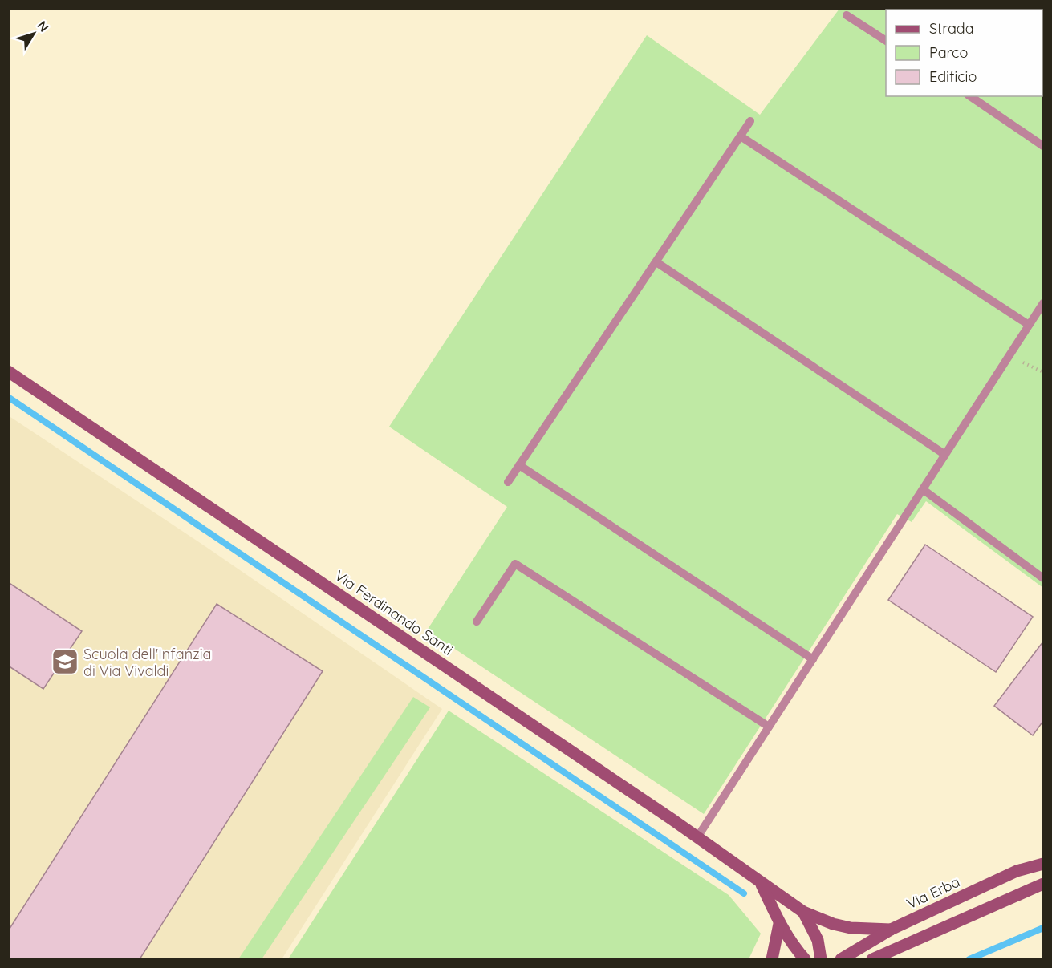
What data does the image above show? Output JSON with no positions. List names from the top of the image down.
{
  "streets": {
    "main road": ["Via Ferdinando Santi", "Via Erba"]
  },
  "crossings": [
    ["Via Ferdinando Santi", "Via Erba"]
  ],
  "places": {
    "school or university": ["Scuola dell'Infanzia di Via Vivaldi"]
  },
  "legend": ["Strada", "Parco", "Edificio"],
  "north": "top right"
}
